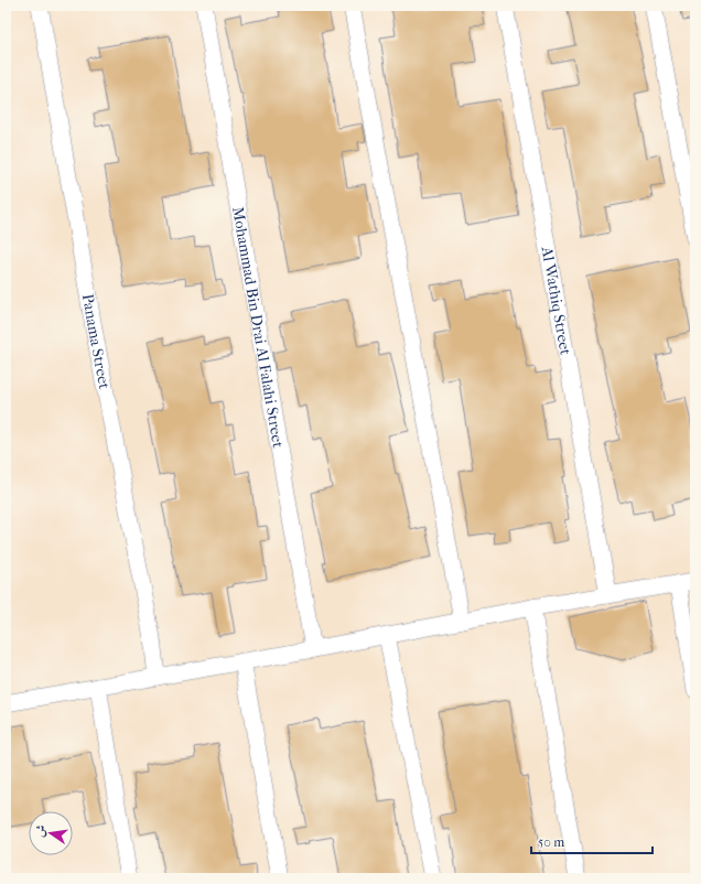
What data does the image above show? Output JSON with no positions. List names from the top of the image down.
{
  "streets": {
    "street": ["Al Wathiq Street", "Mohammad Bin Drai Al Falahi Street", "Panama Street"]
  },
  "scale_bar": "50 m",
  "north": "left"
}
